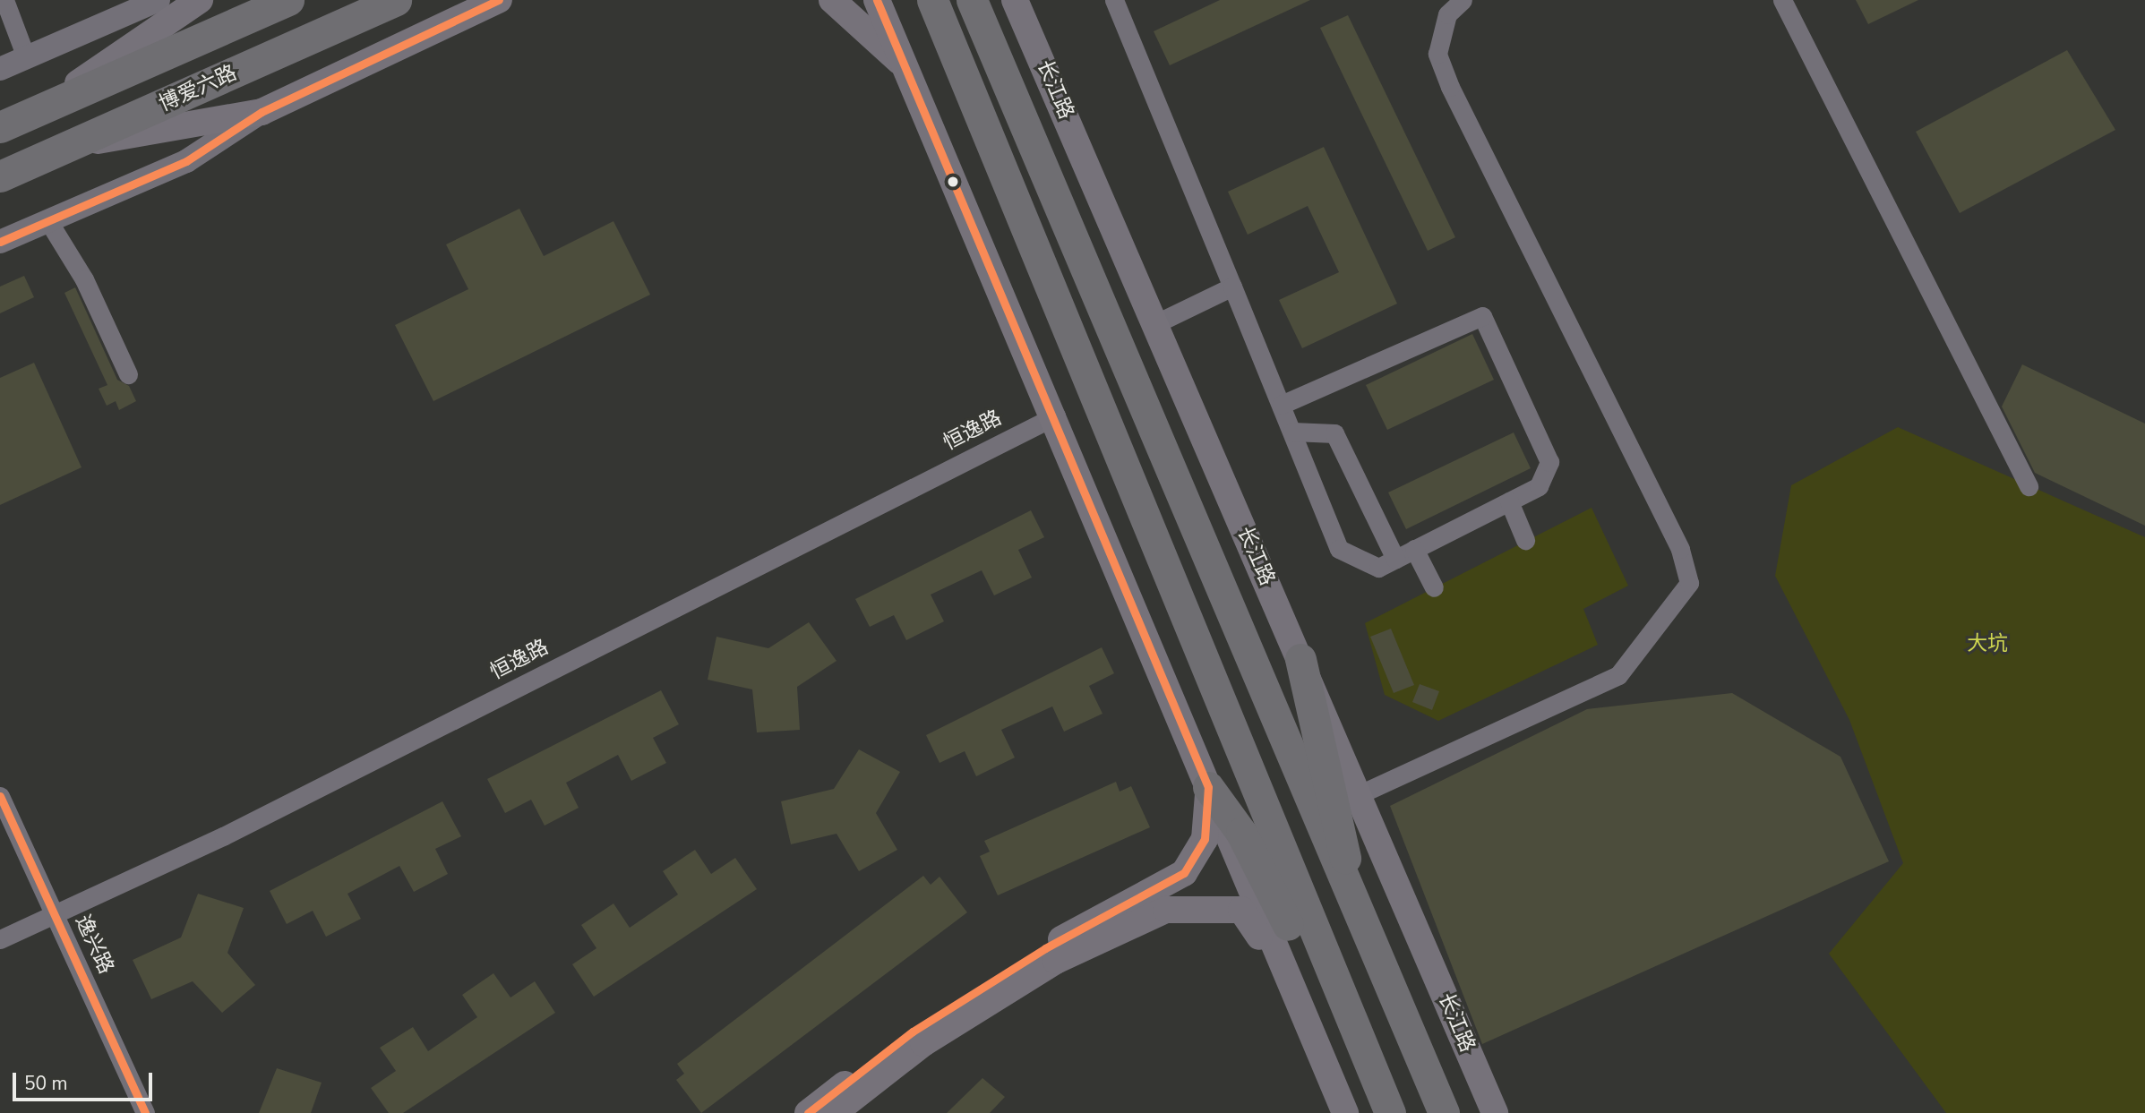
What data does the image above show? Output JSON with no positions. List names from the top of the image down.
{
  "streets": {
    "highway": ["博爱六路", "长江路"],
    "street": ["恒逸路", "逸兴路"]
  },
  "crossings": [
    ["恒逸路", "逸兴路"]
  ],
  "parks": ["大坑"],
  "scale_bar": "50 m"
}
